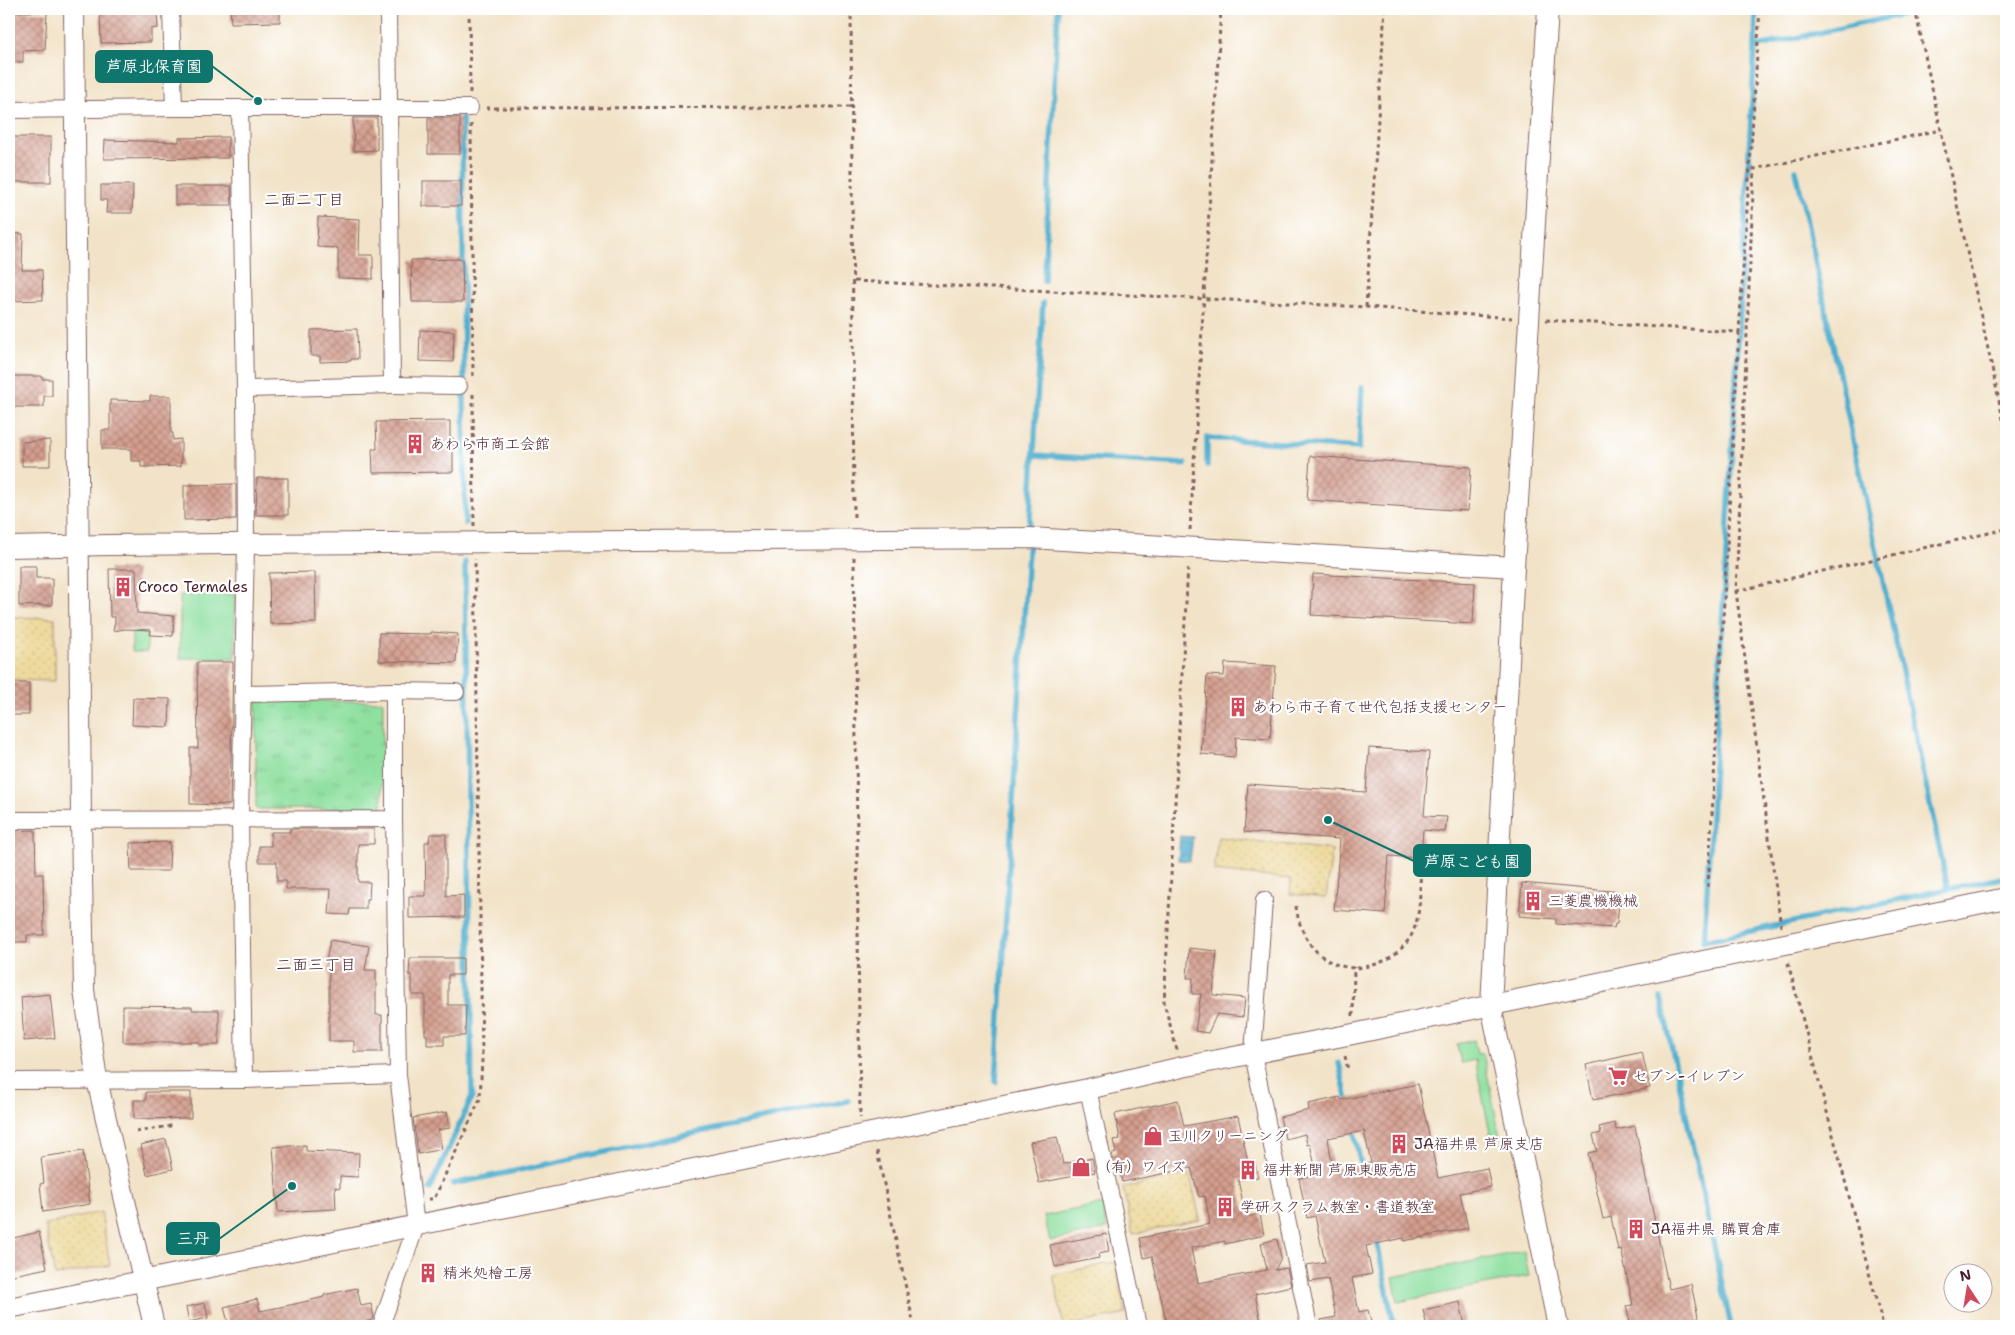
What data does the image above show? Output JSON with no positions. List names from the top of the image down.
{
  "districts": ["二面二丁目", "二面三丁目"],
  "places": {
    "other": ["芦原北保育園", "芦原こども園", "三丹"],
    "building": [
      "あわら市商工会館",
      "Croco Termales",
      "あわら市子育て世代包括支援センター",
      "三菱農機機械",
      "JA福井県 芦原支店",
      "福井新聞 芦原東販売店",
      "学研スクラム教室・書道教室",
      "JA福井県 購買倉庫",
      "精米処檜工房"
    ],
    "supermarket": ["セブン-イレブン"],
    "shop": ["玉川クリーニング", "（有）ワイズ"]
  },
  "north": "top"
}
